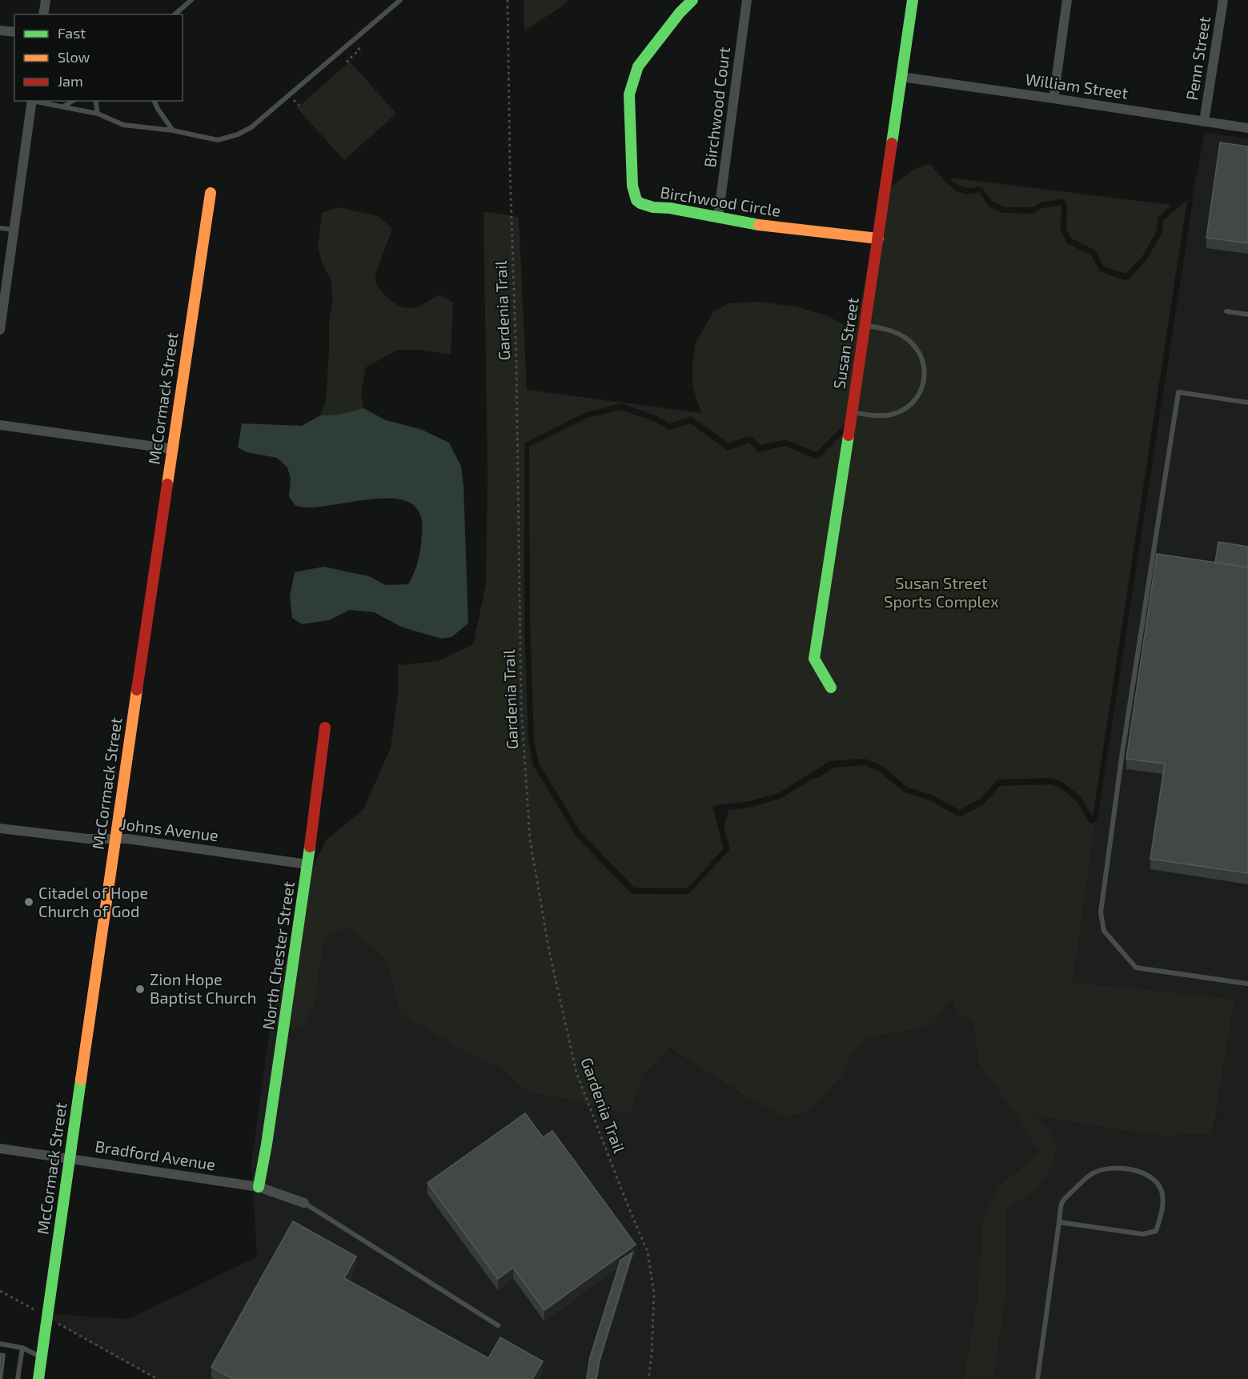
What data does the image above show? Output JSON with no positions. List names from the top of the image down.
{
  "streets": {
    "street": [
      "Penn Street",
      "William Street",
      "Birchwood Court",
      "Birchwood Circle",
      "Susan Street",
      "McCormack Street",
      "Johns Avenue",
      "North Chester Street",
      "Bradford Avenue"
    ],
    "path": ["Gardenia Trail"]
  },
  "crossings": [
    ["Penn Street", "William Street"],
    ["William Street", "Susan Street"],
    ["Birchwood Court", "Birchwood Circle"],
    ["Birchwood Circle", "Susan Street"],
    ["McCormack Street", "Johns Avenue"],
    ["McCormack Street", "Bradford Avenue"],
    ["Johns Avenue", "North Chester Street"],
    ["North Chester Street", "Bradford Avenue"]
  ],
  "parks": ["Susan Street Sports Complex"],
  "places": ["Citadel of Hope Church of God", "Zion Hope Baptist Church"],
  "legend": ["Fast", "Slow", "Jam"]
}
